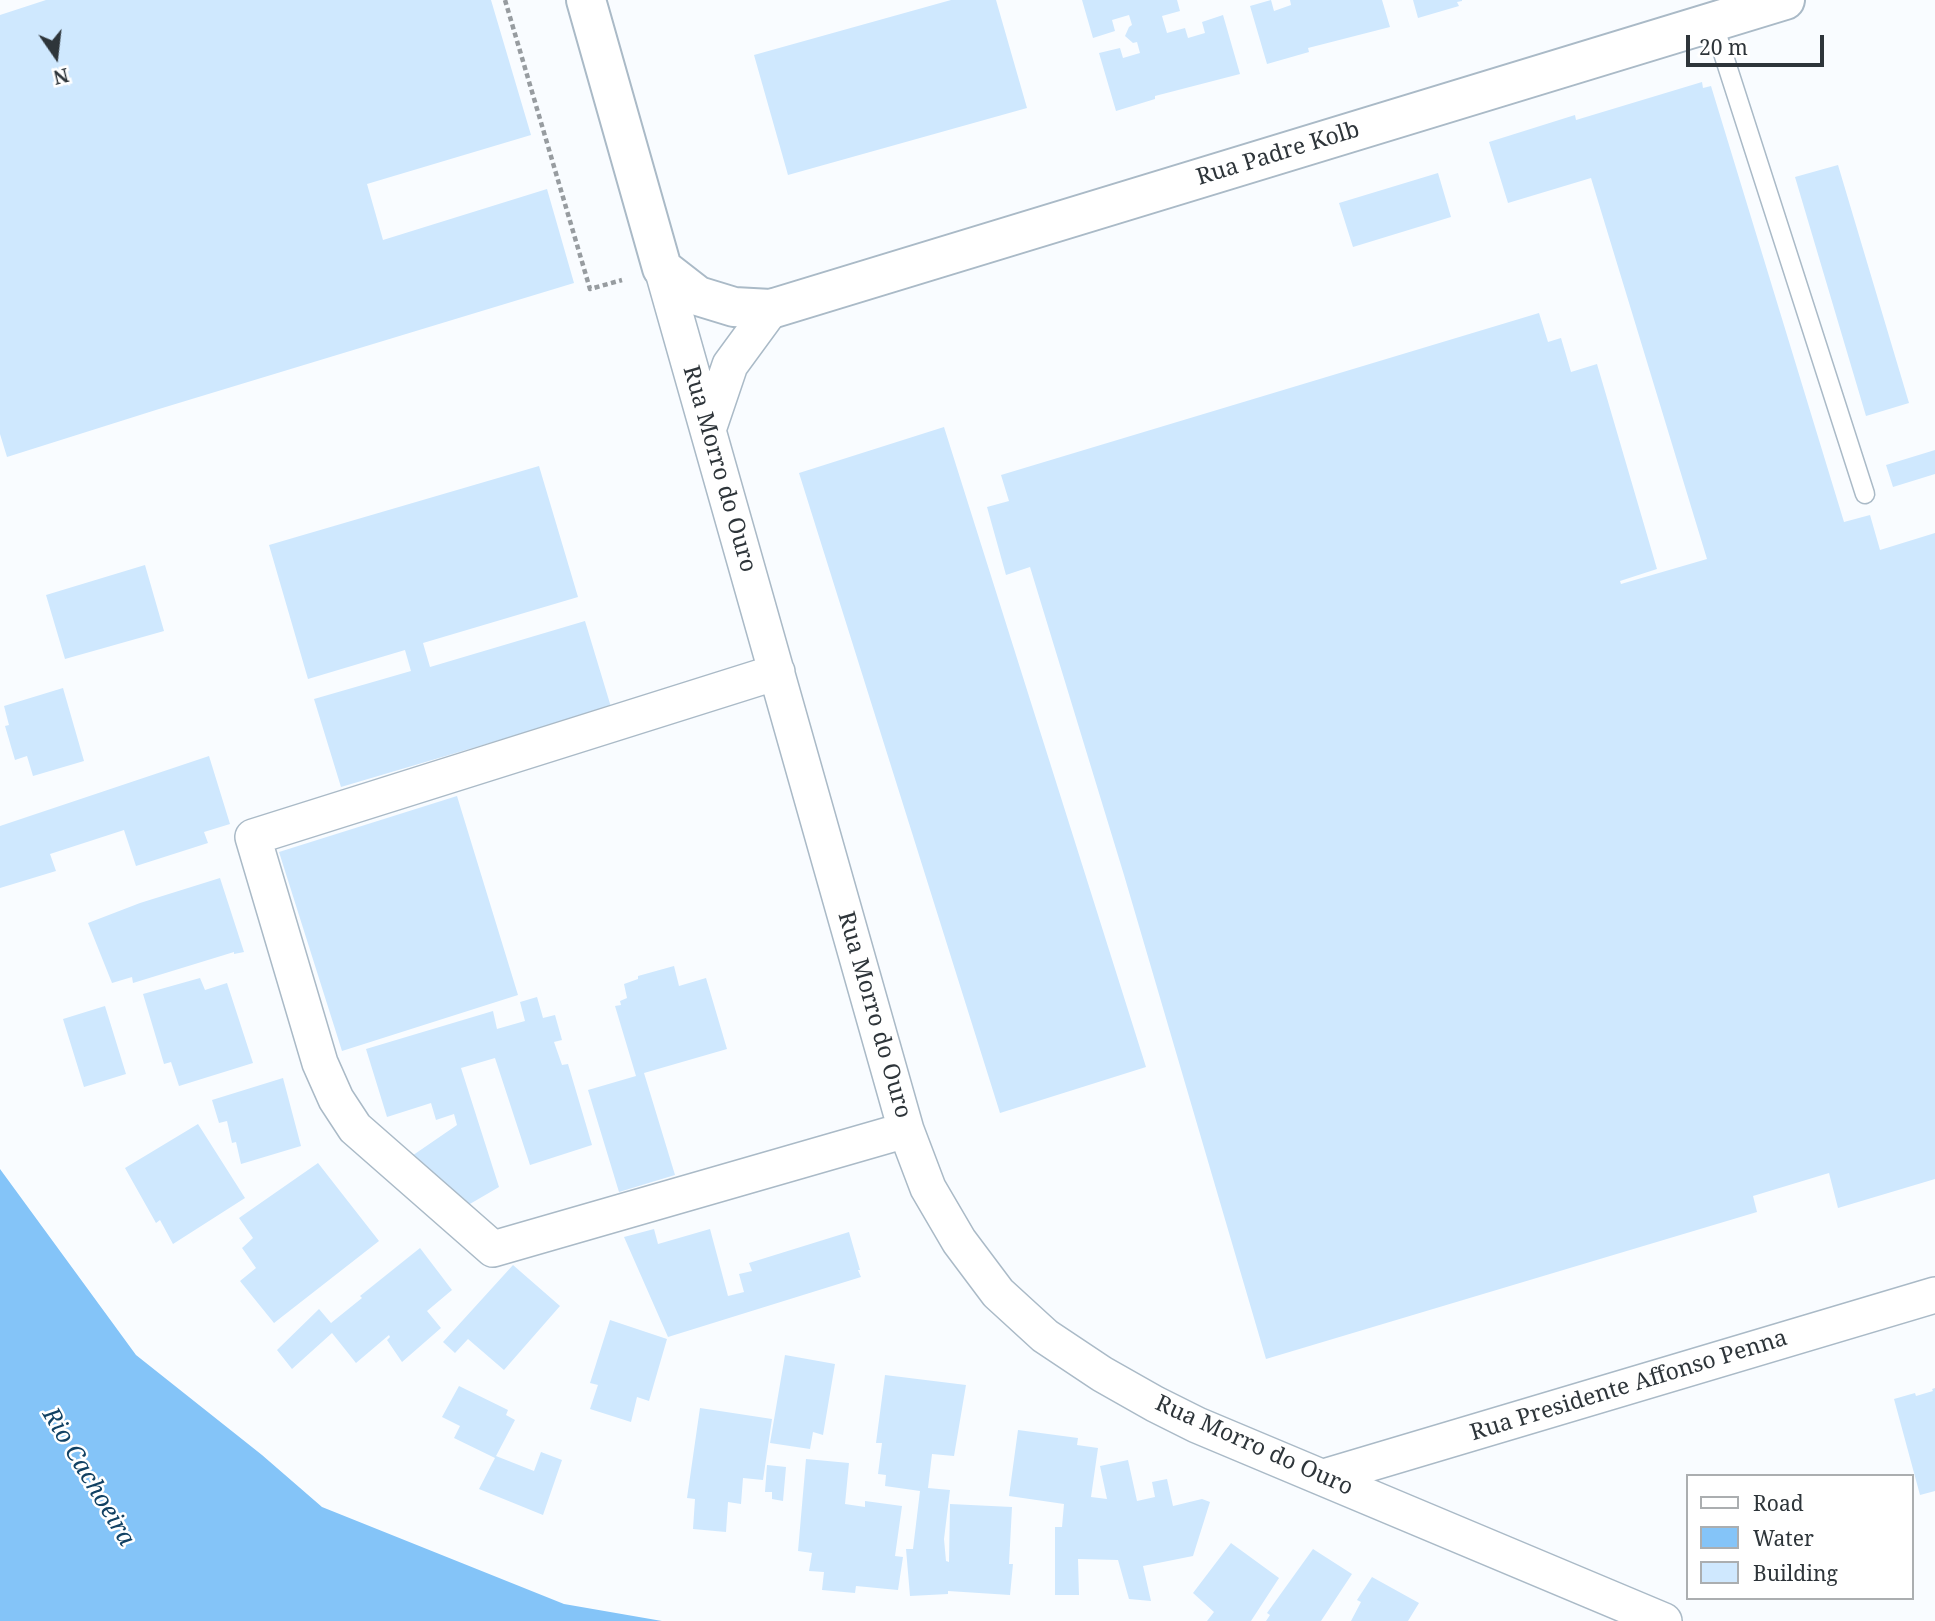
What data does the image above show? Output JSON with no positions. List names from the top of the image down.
{
  "streets": {
    "main road": ["Rua Padre Kolb", "Rua Morro do Ouro"],
    "street": ["Rua Presidente Affonso Penna"]
  },
  "crossings": [
    ["Rua Padre Kolb", "Rua Morro do Ouro"],
    ["Rua Morro do Ouro", "Rua Presidente Affonso Penna"]
  ],
  "water": ["Rio Cachoeira"],
  "legend": ["Road", "Water", "Building"],
  "scale_bar": "20 m",
  "north": "bottom"
}
